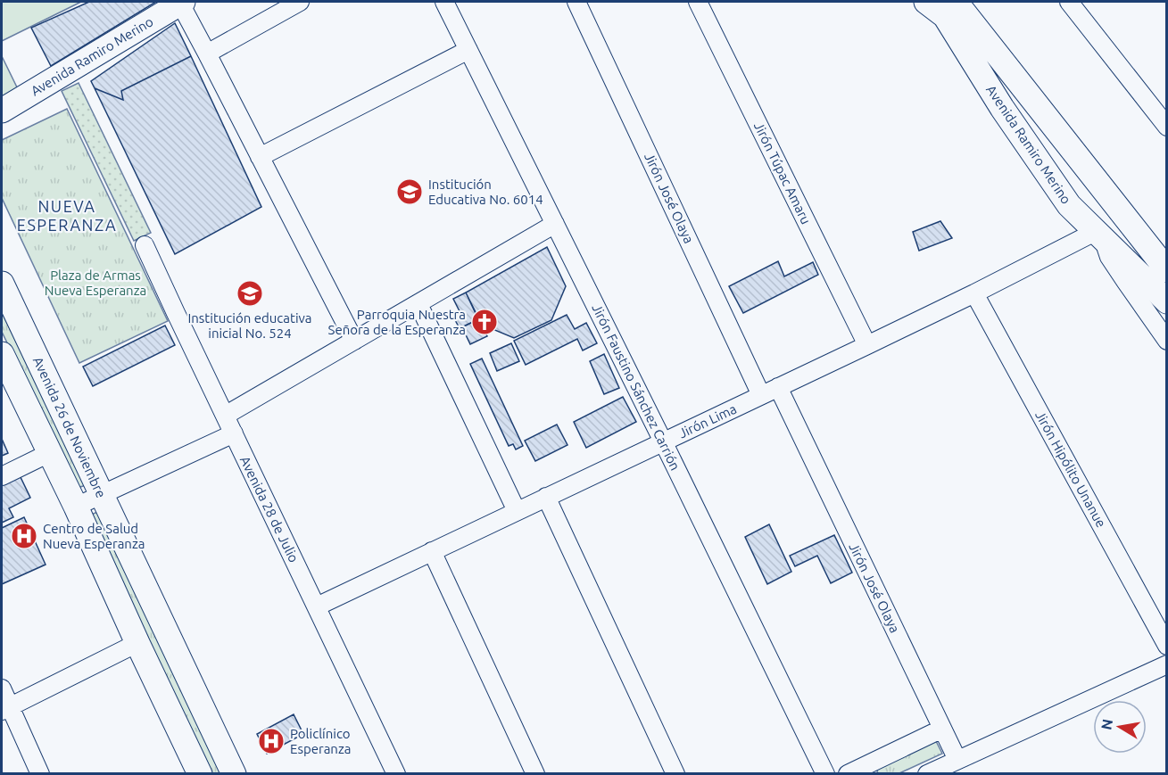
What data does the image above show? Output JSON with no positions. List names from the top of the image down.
{
  "streets": {
    "main road": ["Avenida Ramiro Merino", "Avenida 26 de Noviembre"],
    "street": [
      "Jirón Túpac Amaru",
      "Jirón José Olaya",
      "Jirón Faustino Sánchez Carrión",
      "Jirón Lima",
      "Jirón Hipólito Unanue",
      "Avenida 28 de Julio"
    ]
  },
  "crossings": [
    ["Avenida Ramiro Merino", "Jirón Lima"],
    ["Jirón Túpac Amaru", "Jirón Lima"],
    ["Jirón José Olaya", "Jirón Lima"],
    ["Jirón Faustino Sánchez Carrión", "Jirón Lima"],
    ["Jirón Lima", "Jirón Hipólito Unanue"],
    ["Jirón Lima", "Avenida 28 de Julio"]
  ],
  "districts": ["NUEVA ESPERANZA"],
  "parks": ["Plaza de Armas Nueva Esperanza"],
  "places": {
    "school or university": ["Institución Educativa No. 6014", "Institución educativa inicial No. 524"],
    "church": ["Parroquia Nuestra Señora de la Esperanza"],
    "hospital": ["Centro de Salud Nueva Esperanza", "Policlínico Esperanza"]
  },
  "north": "left"
}
